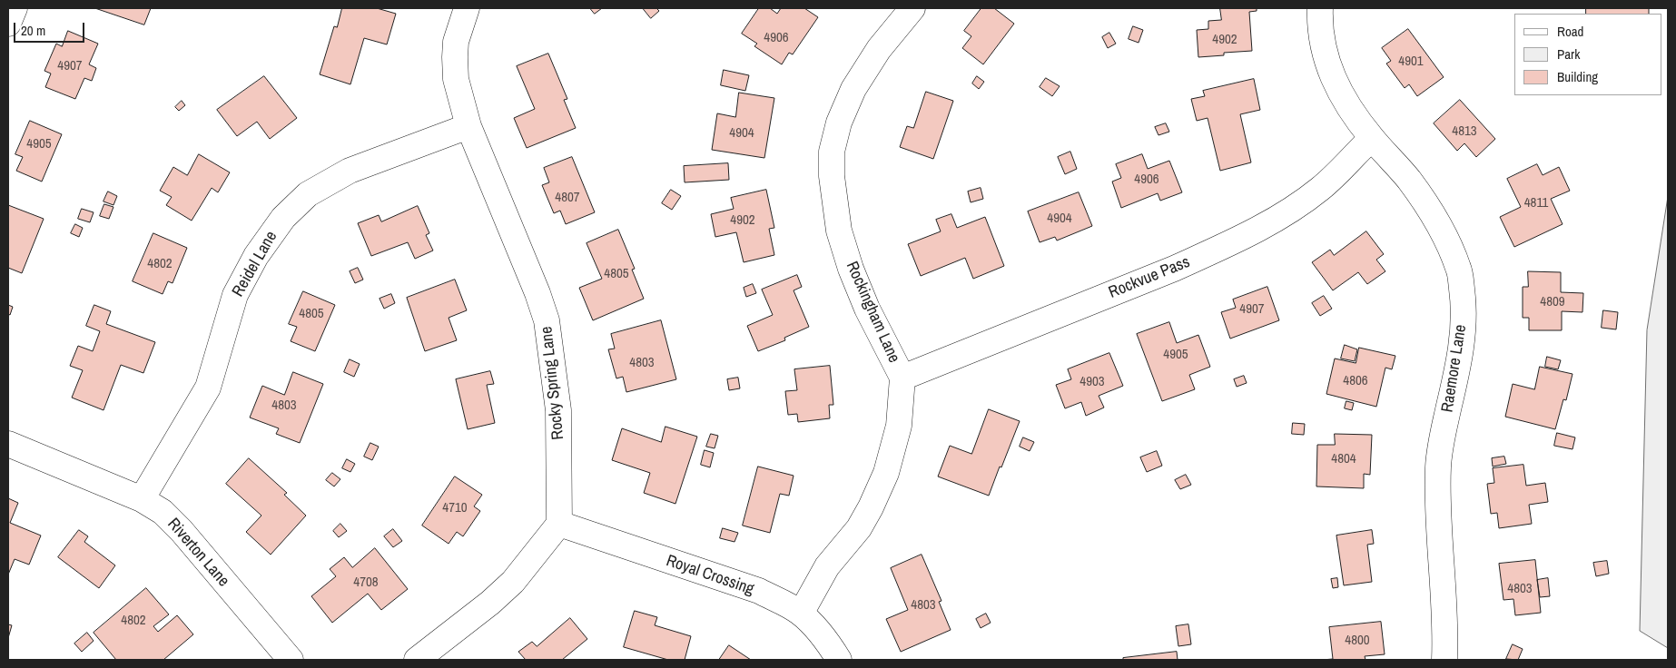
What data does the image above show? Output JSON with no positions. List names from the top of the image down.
{
  "streets": {
    "street": [
      "Reidel Lane",
      "Rockvue Pass",
      "Rockingham Lane",
      "Raemore Lane",
      "Rocky Spring Lane",
      "Riverton Lane",
      "Royal Crossing"
    ]
  },
  "crossings": [
    ["Reidel Lane", "Rocky Spring Lane"],
    ["Reidel Lane", "Riverton Lane"],
    ["Rockvue Pass", "Rockingham Lane"],
    ["Rockvue Pass", "Raemore Lane"],
    ["Rockingham Lane", "Royal Crossing"],
    ["Rocky Spring Lane", "Royal Crossing"]
  ],
  "house_numbers": [
    "4906",
    "4902",
    "4901",
    "4907",
    "4813",
    "4904",
    "4905",
    "4906",
    "4807",
    "4811",
    "4904",
    "4902",
    "4802",
    "4805",
    "4809",
    "4907",
    "4805",
    "4905",
    "4803",
    "4806",
    "4903",
    "4803",
    "4804",
    "4710",
    "4708",
    "4803",
    "4803",
    "4802",
    "4800"
  ],
  "legend": ["Road", "Park", "Building"],
  "scale_bar": "20 m"
}
